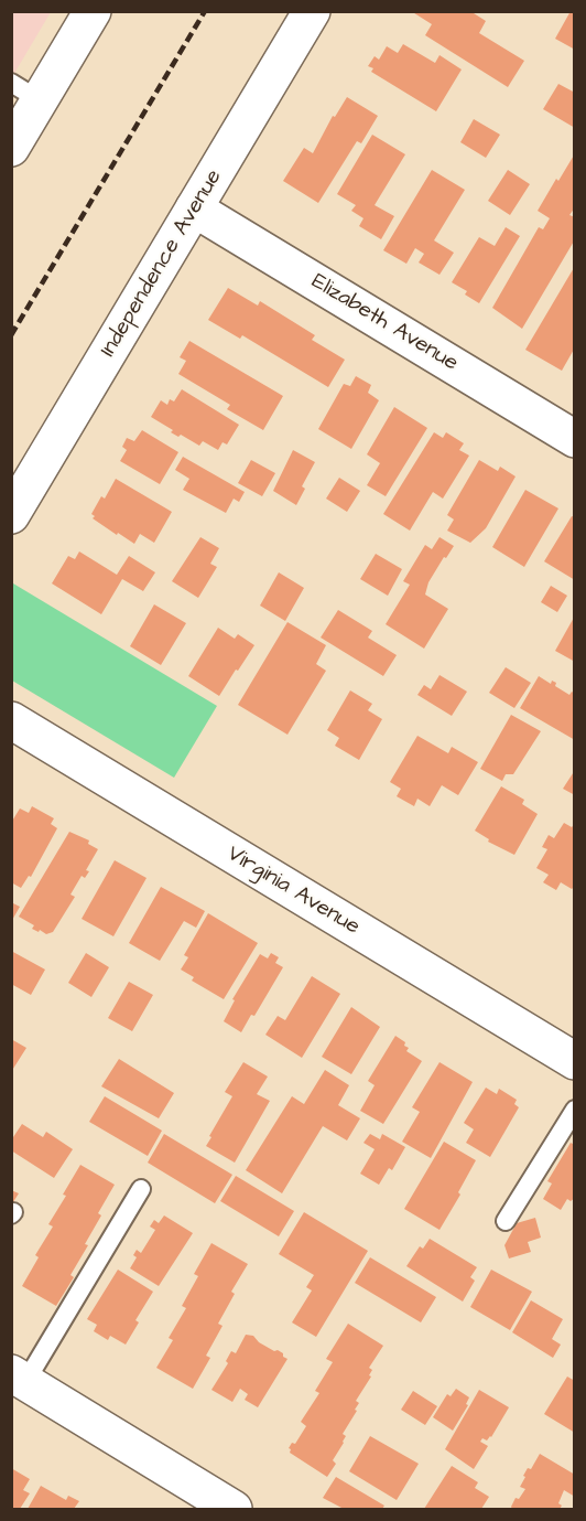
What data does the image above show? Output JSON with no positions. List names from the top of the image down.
{
  "streets": {
    "street": ["Independence Avenue", "Elizabeth Avenue", "Virginia Avenue"]
  },
  "crossings": [
    ["Independence Avenue", "Elizabeth Avenue"]
  ]
}
